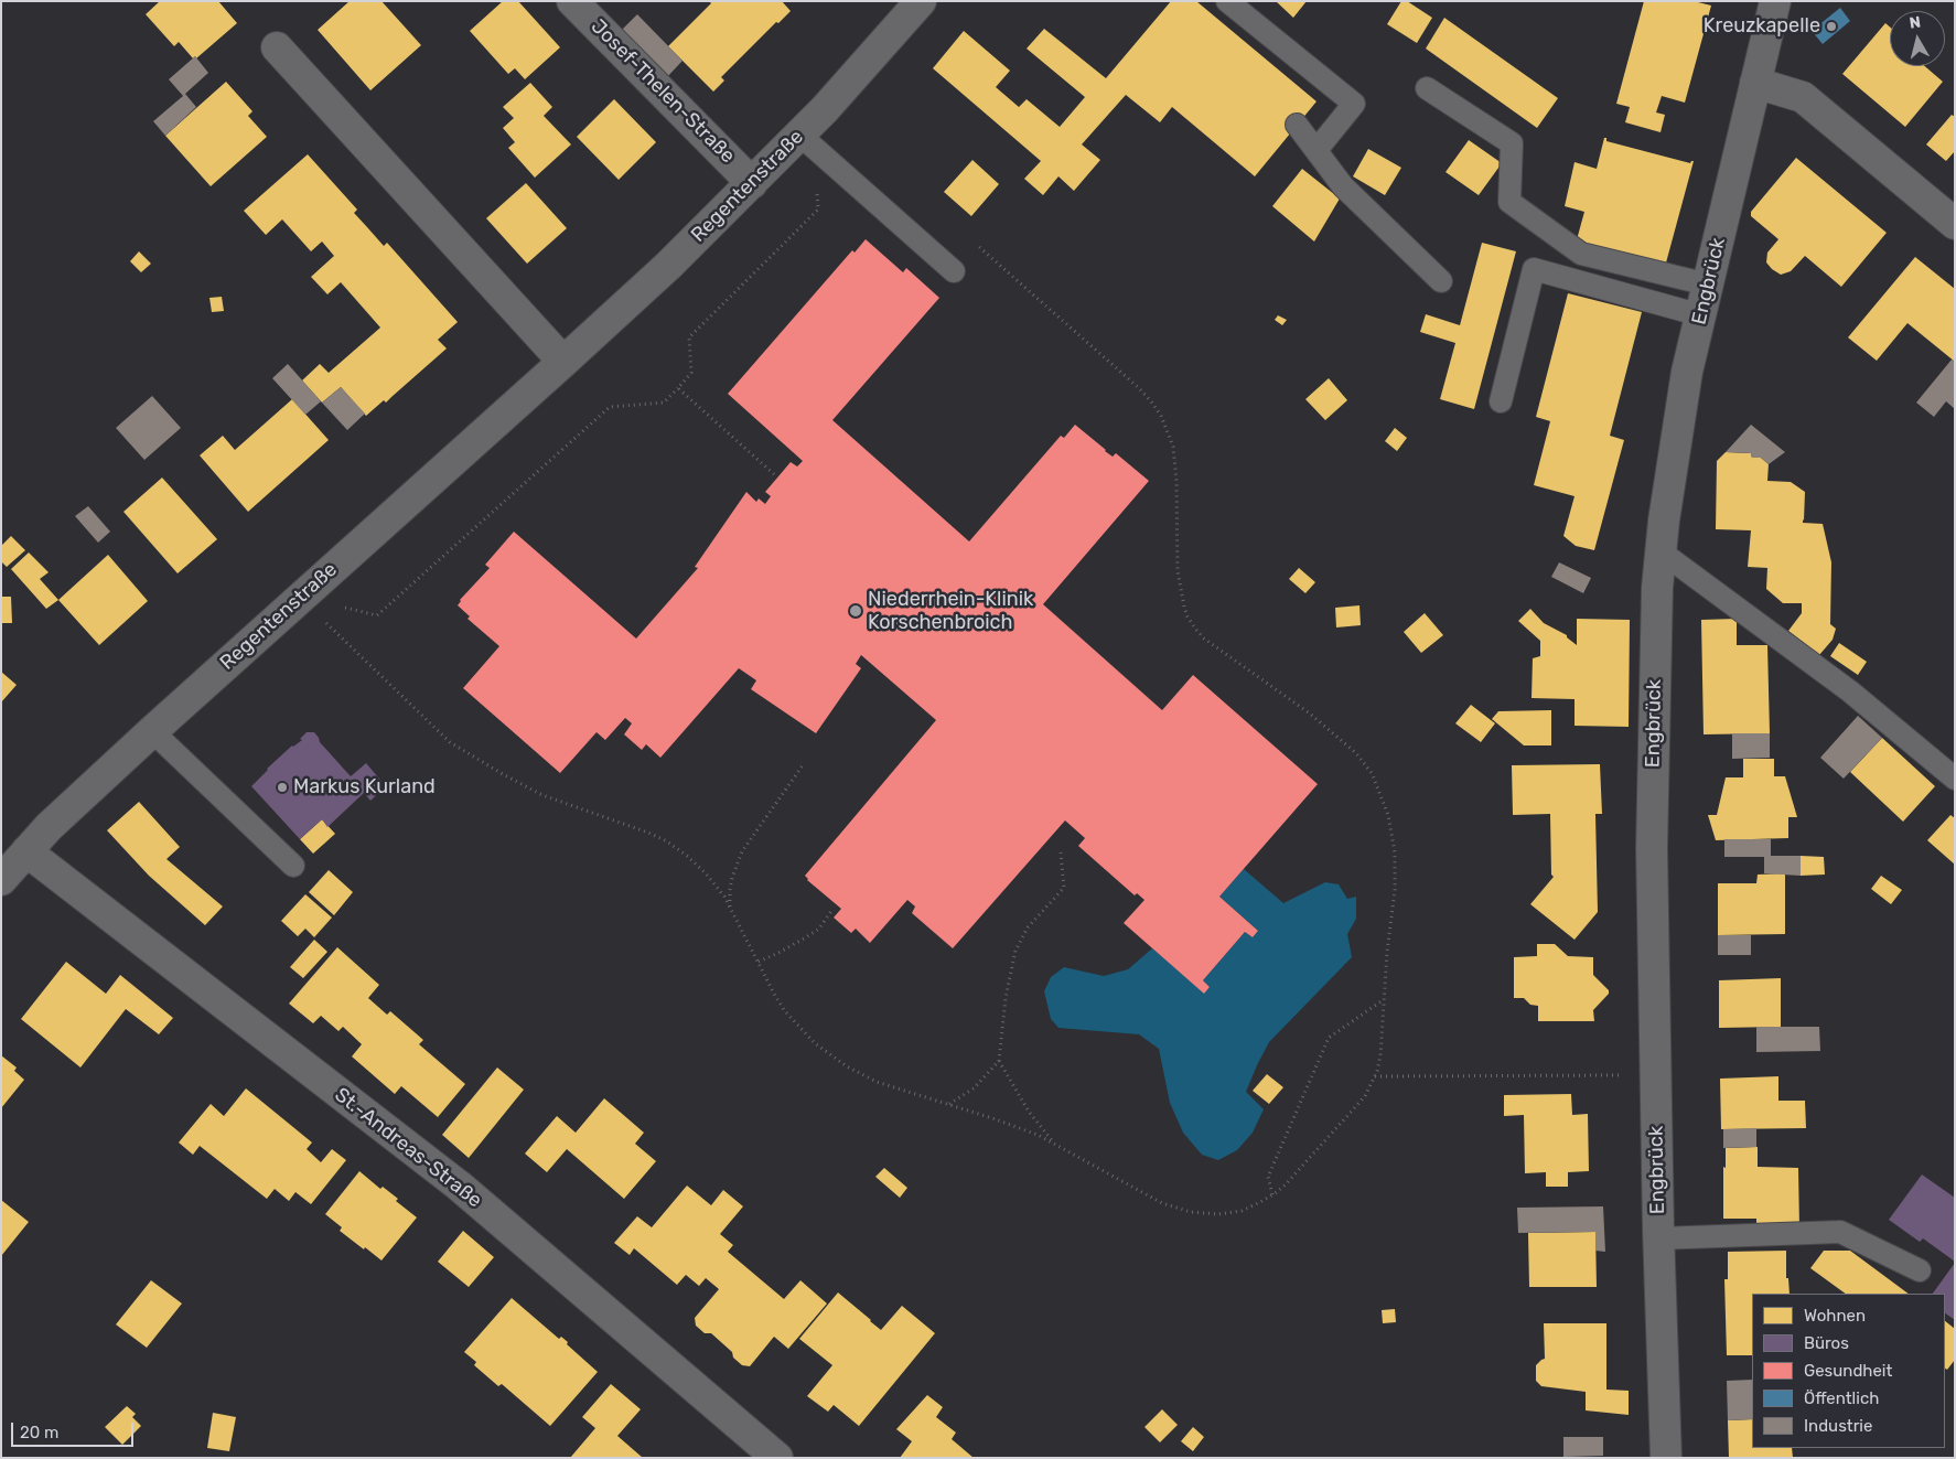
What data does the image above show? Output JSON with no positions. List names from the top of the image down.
{
  "streets": {
    "street": [
      "Josef-Thelen-Straße",
      "Regentenstraße",
      "Engbrück",
      "St.-Andreas-Straße"
    ]
  },
  "crossings": [
    ["Josef-Thelen-Straße", "Regentenstraße"],
    ["Regentenstraße", "St.-Andreas-Straße"]
  ],
  "places": ["Kreuzkapelle", "Niederrhein-Klinik Korschenbroich", "Markus Kurland"],
  "legend": [
    "Wohnen",
    "Büros",
    "Gesundheit",
    "Öffentlich",
    "Industrie"
  ],
  "scale_bar": "20 m",
  "north": "top"
}
